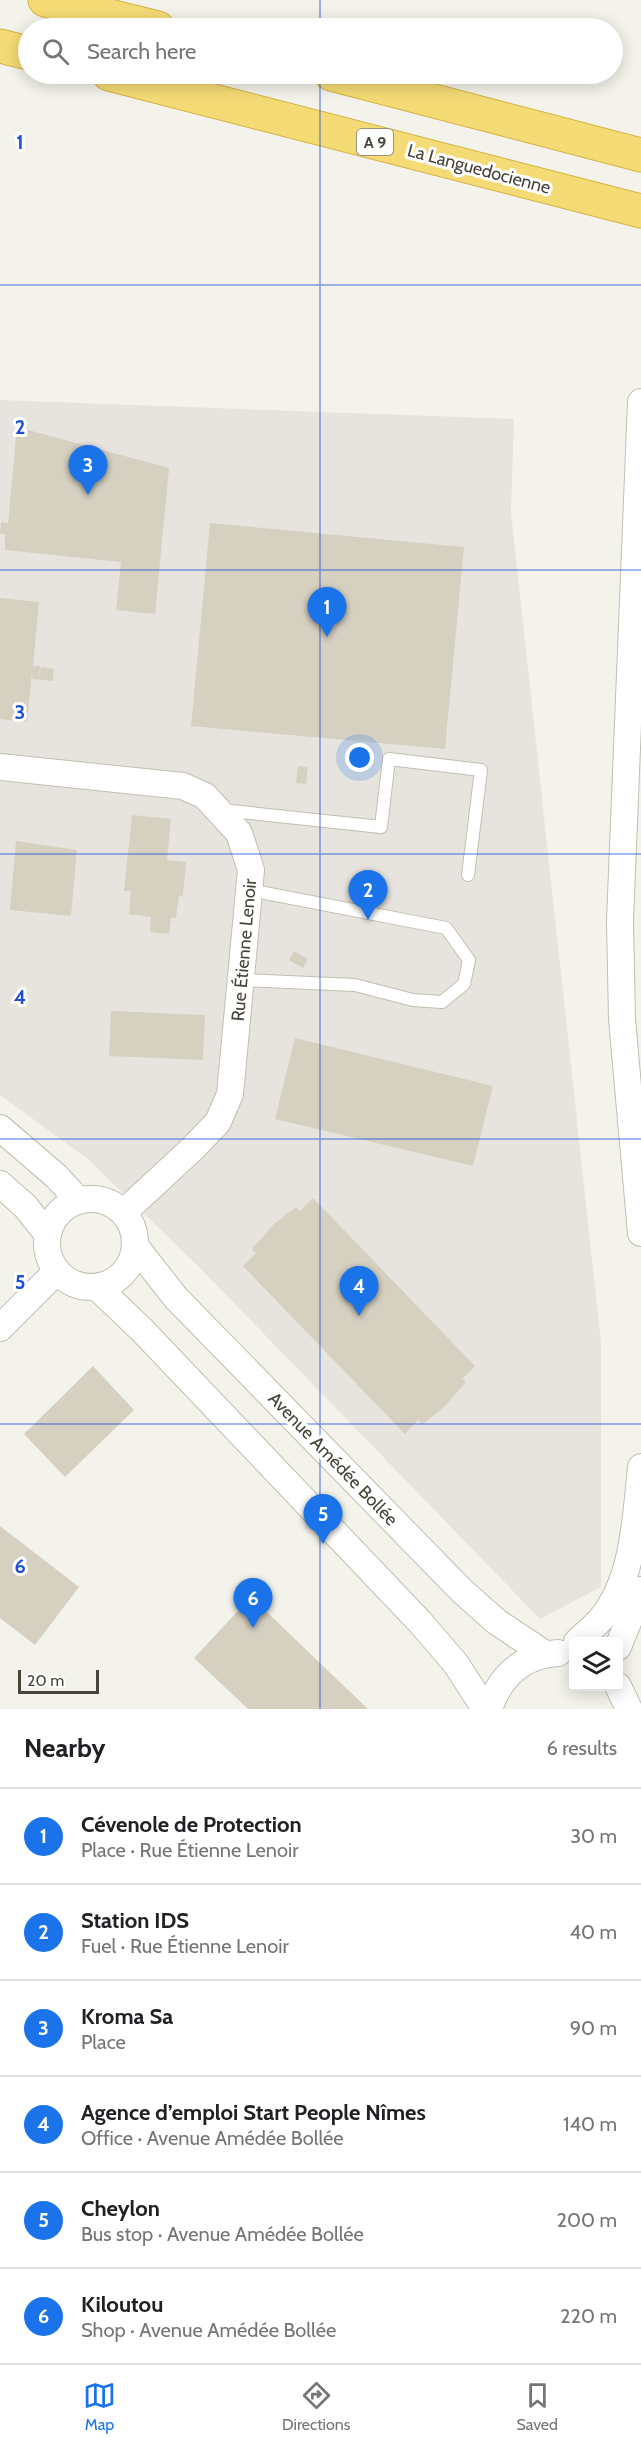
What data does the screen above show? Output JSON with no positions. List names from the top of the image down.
{
  "streets": {
    "highway": ["A 9", "La Languedocienne"],
    "street": ["Rue Étienne Lenoir", "Avenue Amédée Bollée"]
  },
  "crossings": [
    ["Rue Étienne Lenoir", "Avenue Amédée Bollée"]
  ],
  "scale_bar": "20 m",
  "page": {
    "search": "Search here",
    "pins": [
      "3",
      "1",
      "2",
      "4",
      "5",
      "6"
    ],
    "scale": "20 m",
    "heading": ["Nearby", "6 results"],
    "list": [
      {
        "mark": "1",
        "name": "Cévenole de Protection",
        "note": "Place · Rue Étienne Lenoir",
        "value": "30 m"
      },
      {
        "mark": "2",
        "name": "Station IDS",
        "note": "Fuel · Rue Étienne Lenoir",
        "value": "40 m"
      },
      {
        "mark": "3",
        "name": "Kroma Sa",
        "note": "Place",
        "value": "90 m"
      },
      {
        "mark": "4",
        "name": "Agence d’emploi Start People Nîmes",
        "note": "Office · Avenue Amédée Bollée",
        "value": "140 m"
      },
      {
        "mark": "5",
        "name": "Cheylon",
        "note": "Bus stop · Avenue Amédée Bollée",
        "value": "200 m"
      },
      {
        "mark": "6",
        "name": "Kiloutou",
        "note": "Shop · Avenue Amédée Bollée",
        "value": "220 m"
      }
    ],
    "nav": ["Map", "Directions", "Saved"]
  },
  "grid": {
    "rows": [
      "1",
      "2",
      "3",
      "4",
      "5",
      "6"
    ]
  }
}
